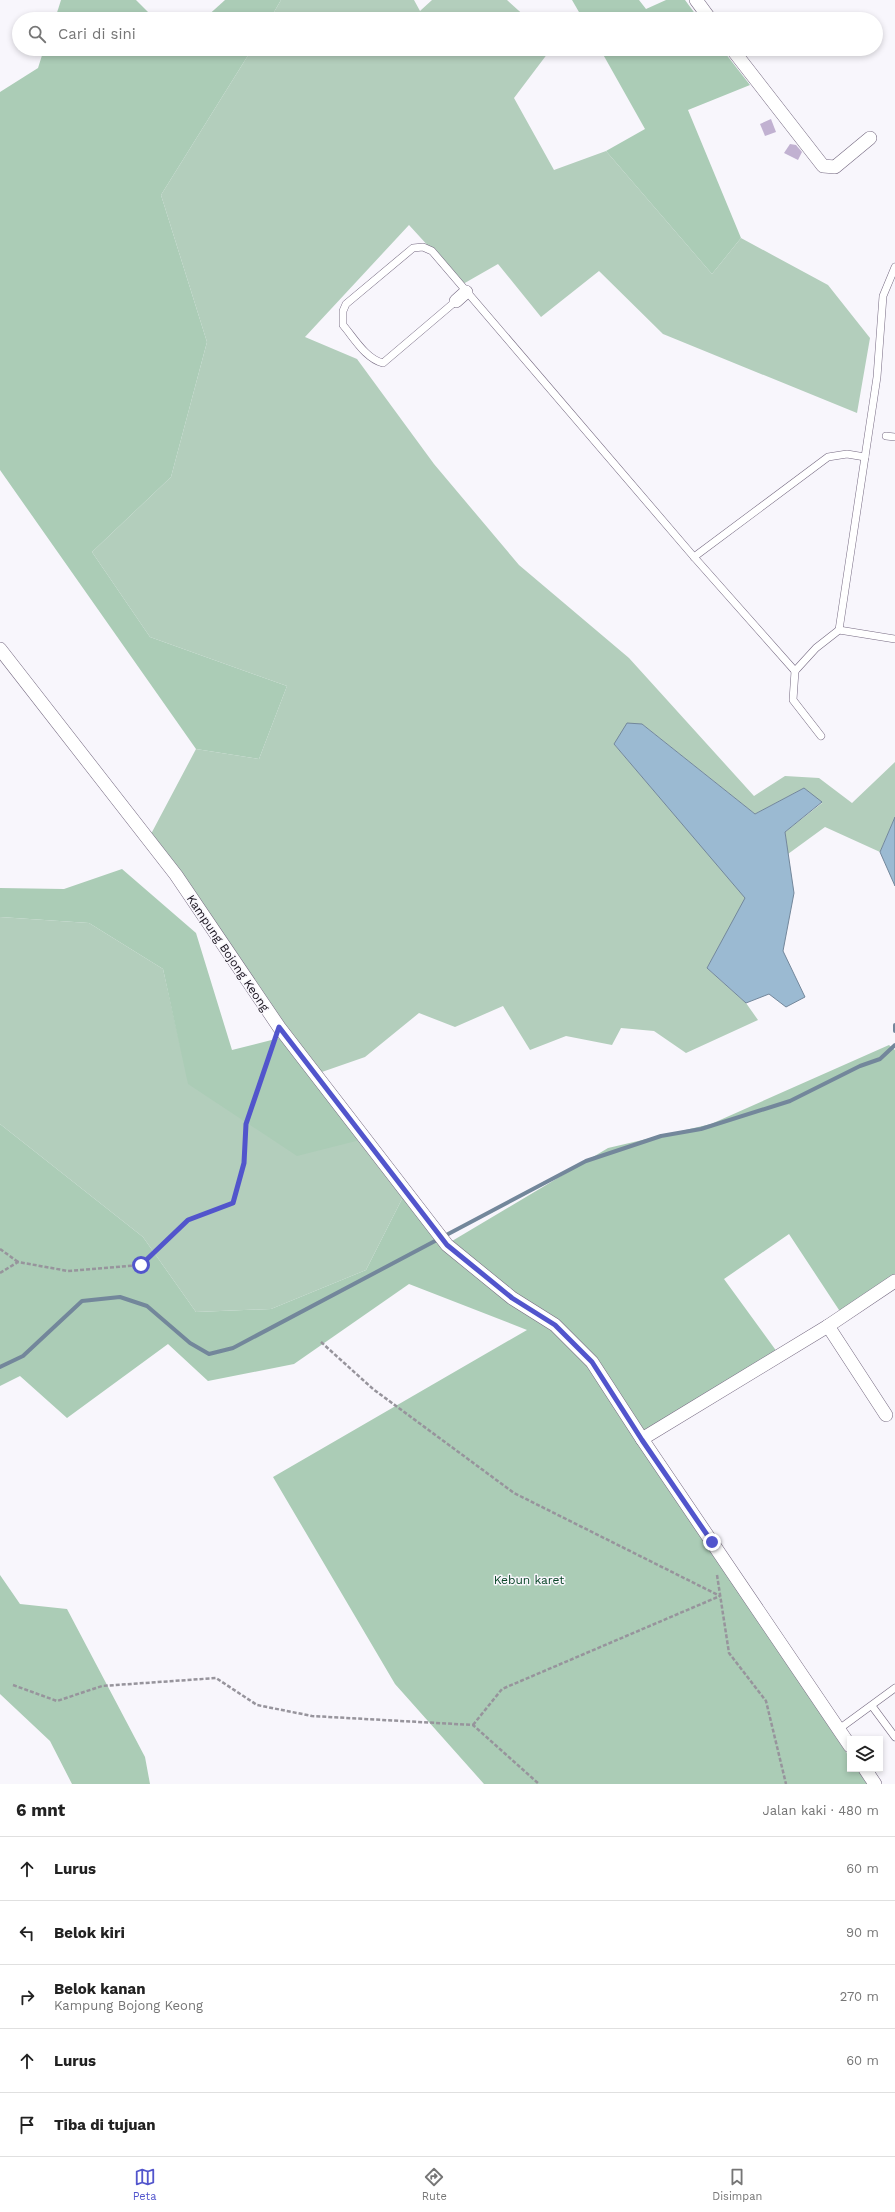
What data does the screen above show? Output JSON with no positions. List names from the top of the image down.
{
  "streets": {
    "street": ["Kampung Bojong Keong"]
  },
  "parks": ["Kebun karet"],
  "page": {
    "search": "Cari di sini",
    "heading": ["6 mnt", "Jalan kaki · 480 m"],
    "list": [
      ["Lurus", "60 m"],
      ["Belok kiri", "90 m"],
      ["Belok kanan", "Kampung Bojong Keong", "270 m"],
      ["Lurus", "60 m"],
      "Tiba di tujuan"
    ],
    "nav": ["Peta", "Rute", "Disimpan"]
  }
}
